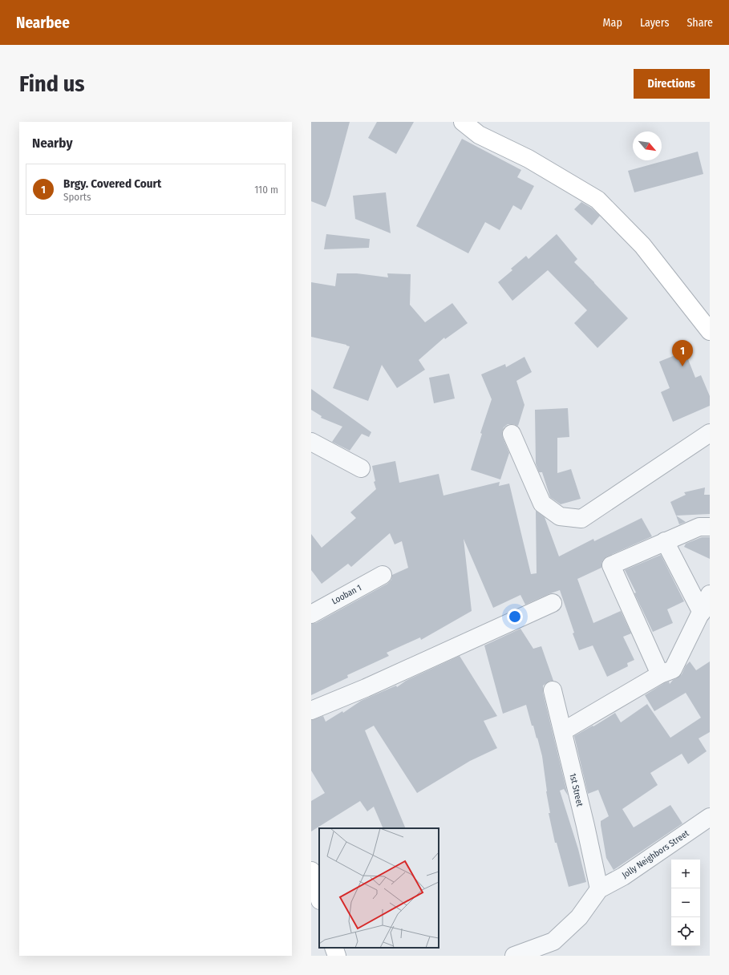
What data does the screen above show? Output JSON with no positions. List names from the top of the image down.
{
  "streets": {
    "street": ["Looban 1", "1st Street", "Jolly Neighbors Street"]
  },
  "crossings": [
    ["1st Street", "Jolly Neighbors Street"]
  ],
  "north": "bottom right",
  "page": {
    "header": "Nearbee",
    "nav": ["Map", "Layers", "Share"],
    "buttons": "Directions",
    "title": "Find us",
    "heading": "Nearby",
    "list": [
      {
        "mark": "1",
        "name": "Brgy. Covered Court",
        "note": "Sports",
        "value": "110 m"
      }
    ],
    "pins": "1",
    "map_buttons": ["+", "−"]
  }
}
